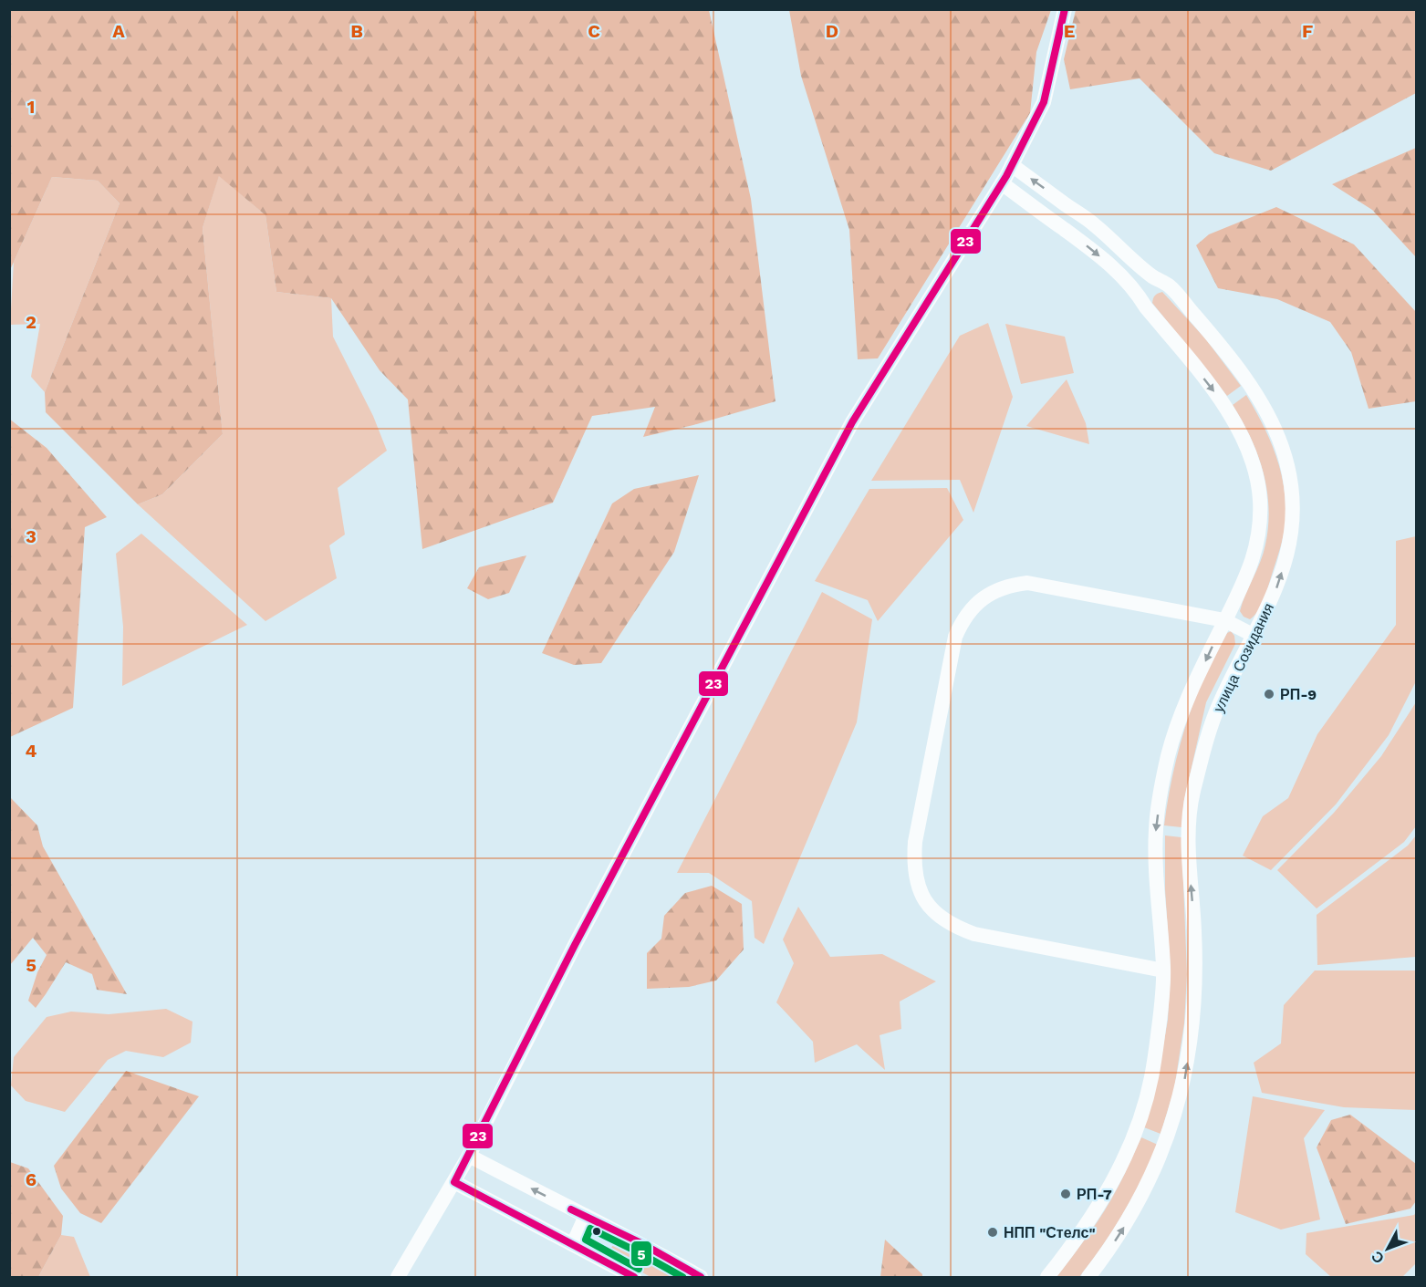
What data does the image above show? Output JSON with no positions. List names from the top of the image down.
{
  "streets": {
    "street": ["улица Созидания"]
  },
  "one_way": ["улица Созидания"],
  "places": ["РП-9", "РП-7", "НПП \"Стелс\""],
  "lines": ["transit line 23", "transit line 5"],
  "north": "bottom left",
  "grid": {
    "columns": [
      "A",
      "B",
      "C",
      "D",
      "E",
      "F"
    ],
    "rows": [
      "1",
      "2",
      "3",
      "4",
      "5",
      "6"
    ]
  }
}
